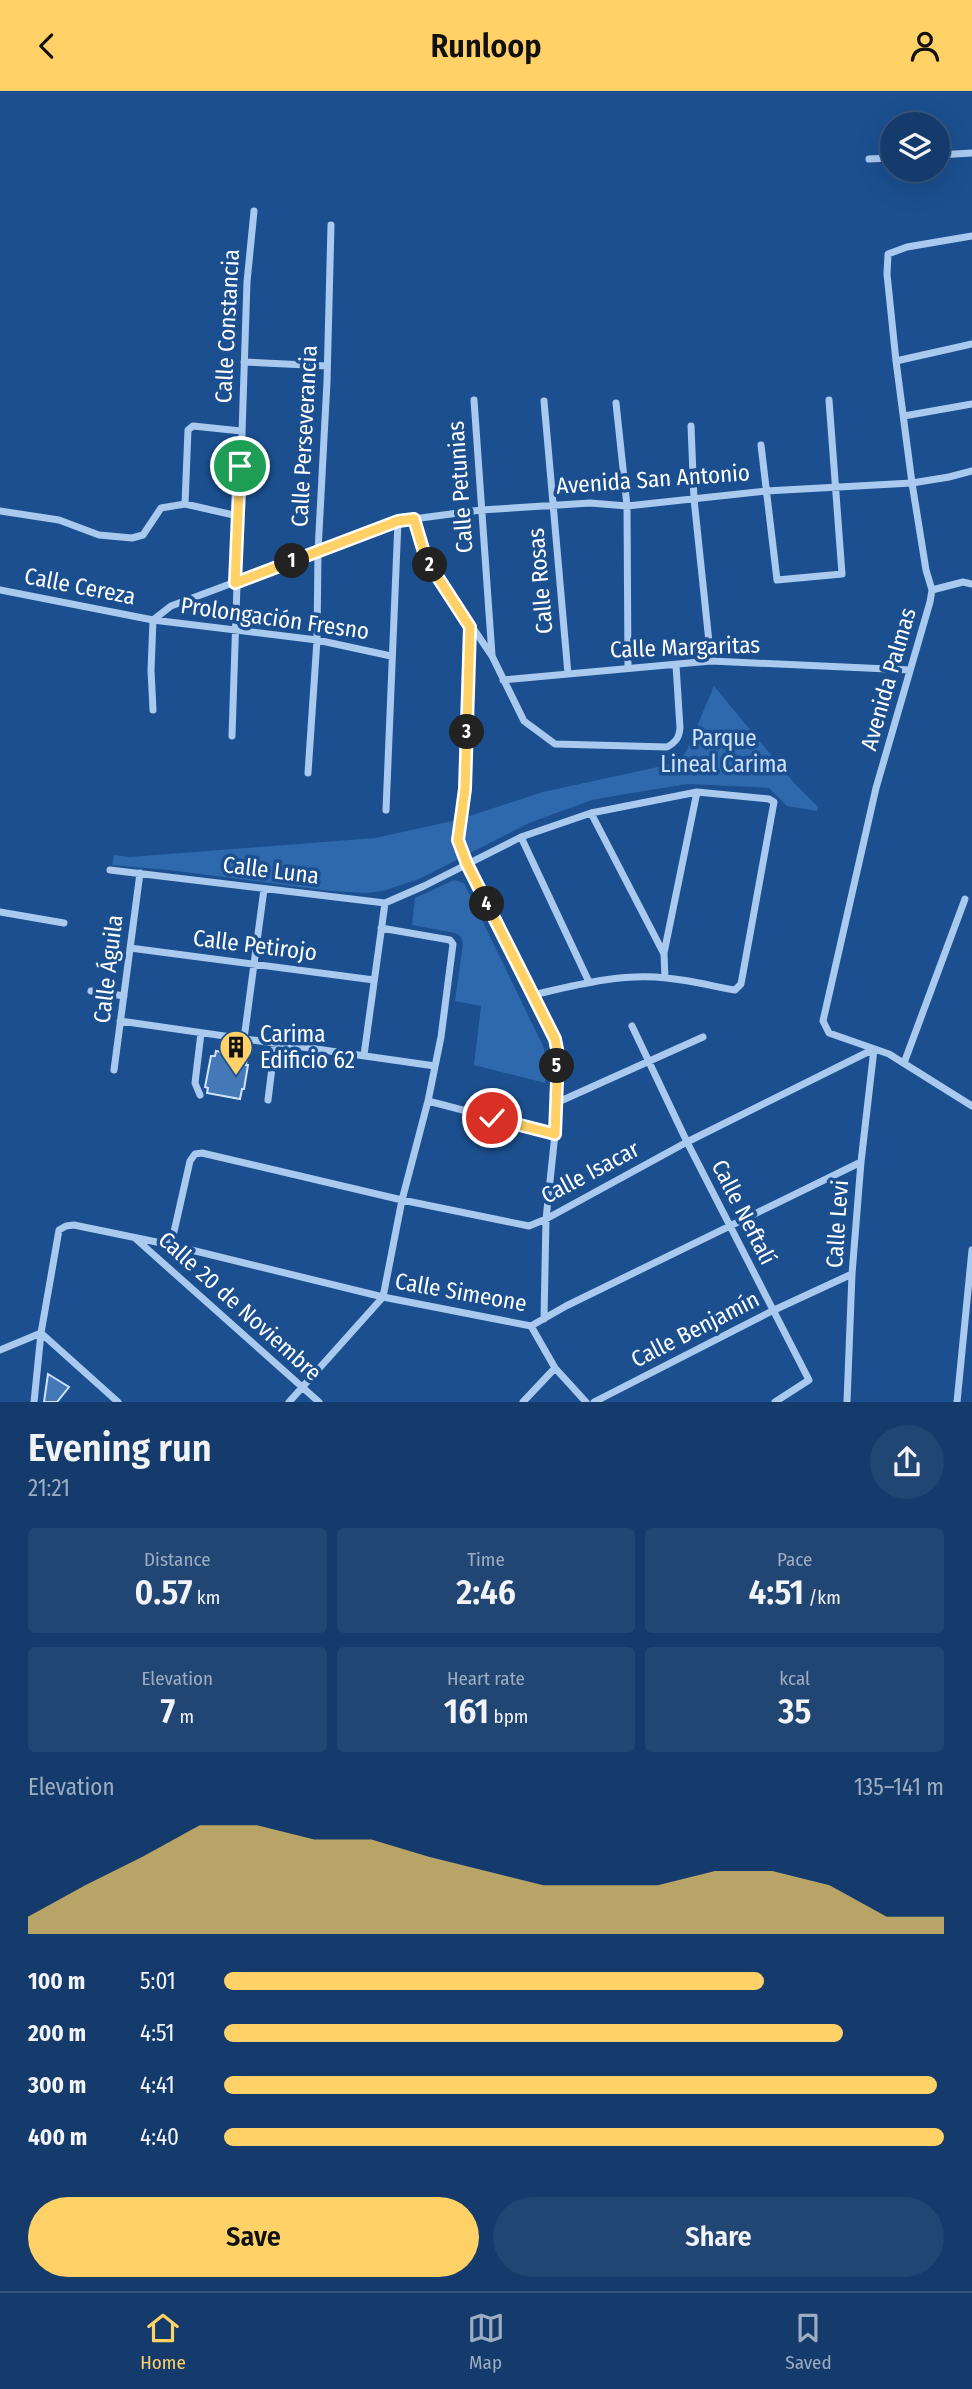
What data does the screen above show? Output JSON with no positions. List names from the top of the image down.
{
  "streets": {
    "street": [
      "Calle Constancia",
      "Calle Perseverancia",
      "Avenida San Antonio",
      "Calle Petunias",
      "Calle Rosas",
      "Calle Cereza",
      "Prolongación Fresno",
      "Calle Margaritas",
      "Avenida Palmas",
      "Calle Luna",
      "Calle Petirojo",
      "Calle Águila",
      "Calle Isacar",
      "Calle Neftalí",
      "Calle Levi",
      "Calle Simeone",
      "Calle 20 de Noviembre",
      "Calle Benjamín"
    ]
  },
  "crossings": [
    ["Calle Constancia", "Avenida San Antonio"],
    ["Calle Constancia", "Prolongación Fresno"],
    ["Calle Perseverancia", "Avenida San Antonio"],
    ["Calle Perseverancia", "Prolongación Fresno"],
    ["Avenida San Antonio", "Calle Petunias"],
    ["Avenida San Antonio", "Calle Rosas"],
    ["Avenida San Antonio", "Calle Cereza"],
    ["Avenida San Antonio", "Prolongación Fresno"],
    ["Avenida San Antonio", "Avenida Palmas"],
    ["Calle Rosas", "Calle Margaritas"],
    ["Calle Cereza", "Prolongación Fresno"],
    ["Calle Margaritas", "Avenida Palmas"],
    ["Avenida Palmas", "Calle Isacar"],
    ["Avenida Palmas", "Calle Levi"],
    ["Calle Luna", "Calle Águila"],
    ["Calle Petirojo", "Calle Águila"],
    ["Calle Isacar", "Calle Neftalí"],
    ["Calle Isacar", "Calle Levi"],
    ["Calle Isacar", "Calle Simeone"],
    ["Calle Neftalí", "Calle Simeone"],
    ["Calle Neftalí", "Calle Benjamín"],
    ["Calle Levi", "Calle Simeone"],
    ["Calle Levi", "Calle Benjamín"],
    ["Calle Simeone", "Calle 20 de Noviembre"]
  ],
  "parks": ["Parque Lineal Carima"],
  "places": {
    "building": ["Carima Edificio 62"]
  },
  "page": {
    "header": "Runloop",
    "pins": [
      "1",
      "2",
      "3",
      "4",
      "5"
    ],
    "heading": ["Evening run", "21:21"],
    "stats": [
      ["Distance", "0.57 km"],
      ["Time", "2:46"],
      ["Pace", "4:51 /km"],
      ["Elevation", "7 m"],
      ["Heart rate", "161 bpm"],
      ["kcal", "35"]
    ],
    "chart": ["Elevation", "135–141 m"],
    "list": [
      {
        "name": "100 m",
        "note": "5:01"
      },
      {
        "name": "200 m",
        "note": "4:51"
      },
      {
        "name": "300 m",
        "note": "4:41"
      },
      {
        "name": "400 m",
        "note": "4:40"
      }
    ],
    "buttons": ["Save", "Share"],
    "tabs": ["Home", "Map", "Saved"]
  }
}
